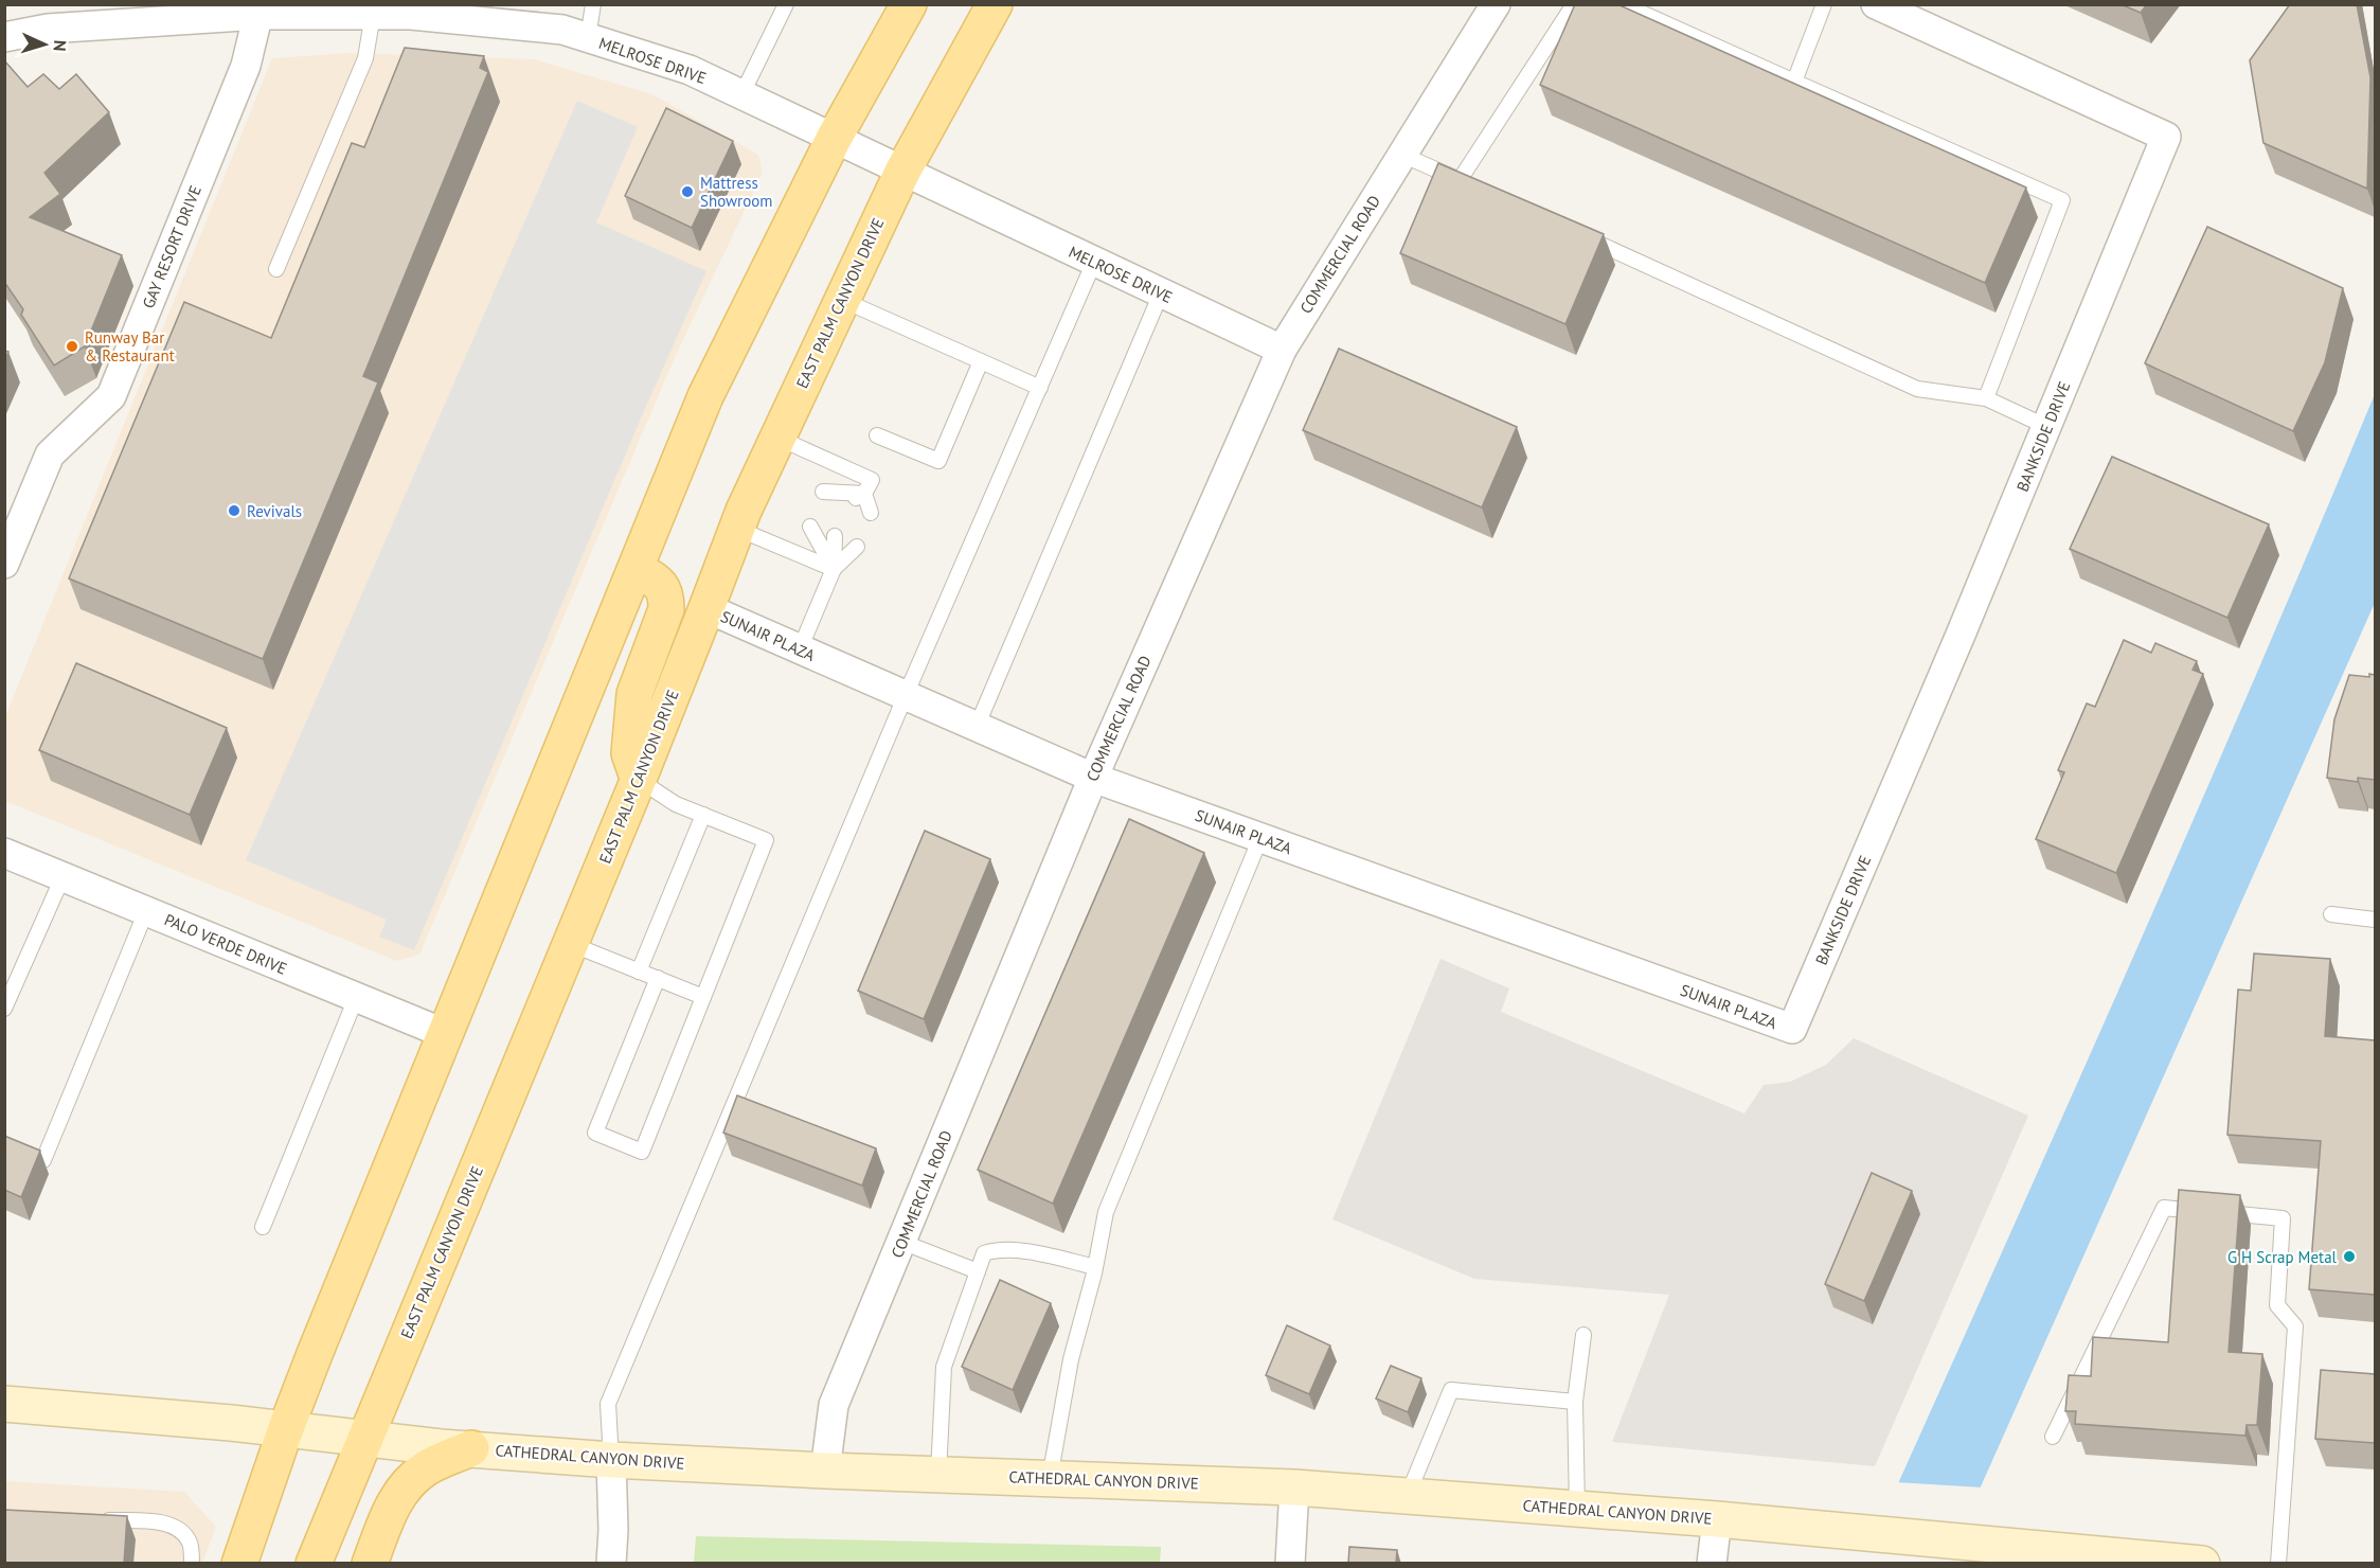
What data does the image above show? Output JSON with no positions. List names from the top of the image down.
{
  "streets": {
    "main road": ["EAST PALM CANYON DRIVE"],
    "street": [
      "MELROSE DRIVE",
      "GAY RESORT DRIVE",
      "COMMERCIAL ROAD",
      "BANKSIDE DRIVE",
      "SUNAIR PLAZA",
      "PALO VERDE DRIVE",
      "CATHEDRAL CANYON DRIVE"
    ]
  },
  "crossings": [
    ["MELROSE DRIVE", "GAY RESORT DRIVE"],
    ["MELROSE DRIVE", "COMMERCIAL ROAD"],
    ["MELROSE DRIVE", "EAST PALM CANYON DRIVE"],
    ["COMMERCIAL ROAD", "SUNAIR PLAZA"],
    ["COMMERCIAL ROAD", "CATHEDRAL CANYON DRIVE"],
    ["EAST PALM CANYON DRIVE", "SUNAIR PLAZA"],
    ["EAST PALM CANYON DRIVE", "CATHEDRAL CANYON DRIVE"],
    ["BANKSIDE DRIVE", "SUNAIR PLAZA"]
  ],
  "places": [
    "Mattress Showroom",
    "Runway Bar & Restaurant",
    "Revivals",
    "G H Scrap Metal"
  ],
  "north": "right"
}
